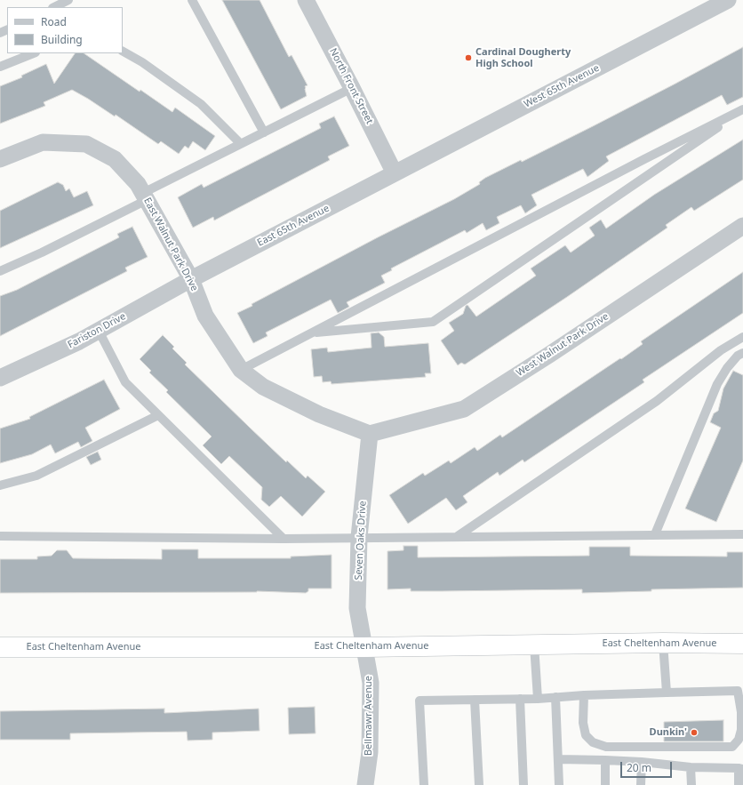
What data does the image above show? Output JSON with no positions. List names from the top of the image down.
{
  "streets": {
    "highway": ["East Cheltenham Avenue"],
    "street": [
      "North Front Street",
      "West 65th Avenue",
      "East 65th Avenue",
      "East Walnut Park Drive",
      "Fariston Drive",
      "West Walnut Park Drive",
      "Seven Oaks Drive",
      "Bellmawr Avenue"
    ]
  },
  "crossings": [
    ["North Front Street", "West 65th Avenue"],
    ["North Front Street", "East 65th Avenue"],
    ["West 65th Avenue", "East 65th Avenue"],
    ["East 65th Avenue", "East Walnut Park Drive"],
    ["East 65th Avenue", "Fariston Drive"],
    ["East Walnut Park Drive", "Fariston Drive"],
    ["East Walnut Park Drive", "West Walnut Park Drive"],
    ["East Walnut Park Drive", "Seven Oaks Drive"],
    ["West Walnut Park Drive", "Seven Oaks Drive"],
    ["Seven Oaks Drive", "East Cheltenham Avenue"],
    ["Seven Oaks Drive", "Bellmawr Avenue"],
    ["East Cheltenham Avenue", "Bellmawr Avenue"]
  ],
  "places": ["Cardinal Dougherty High School", "Dunkin'"],
  "legend": ["Road", "Building"],
  "scale_bar": "20 m"
}
